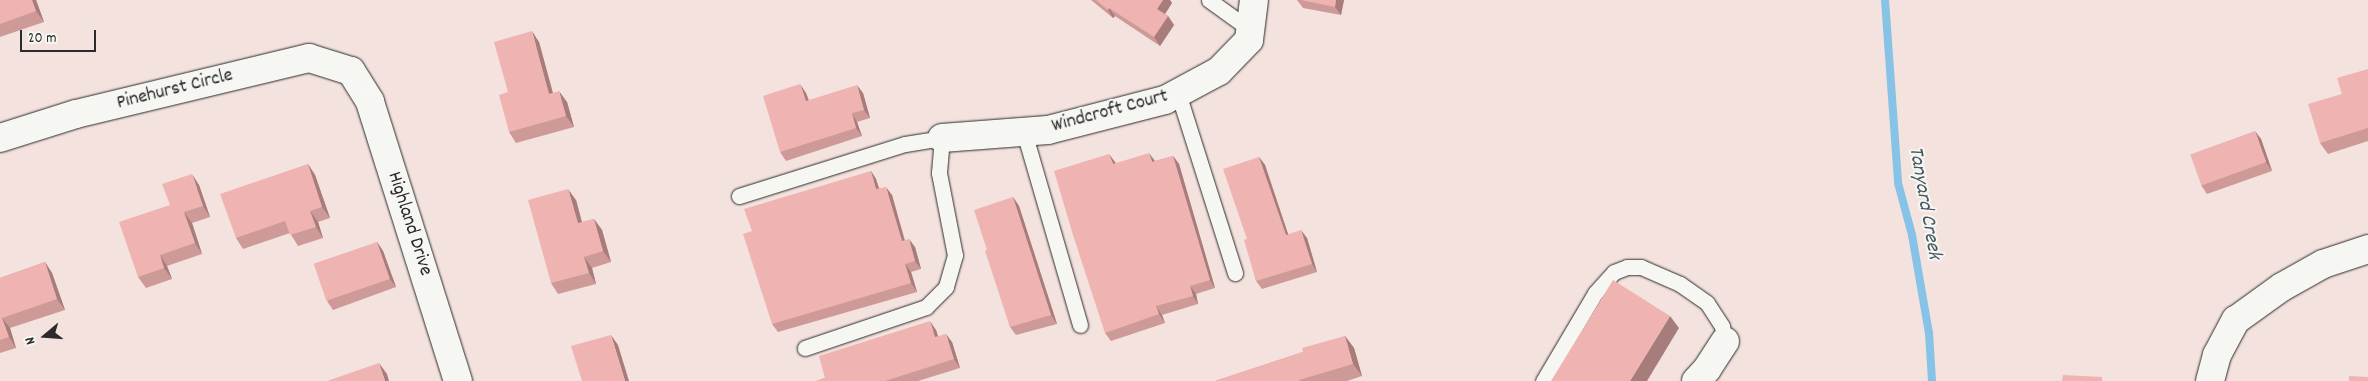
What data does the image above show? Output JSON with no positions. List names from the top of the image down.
{
  "streets": {
    "street": ["Pinehurst Circle", "Windcroft Court", "Highland Drive"]
  },
  "crossings": [
    ["Pinehurst Circle", "Highland Drive"]
  ],
  "water": ["Tanyard Creek"],
  "scale_bar": "20 m",
  "north": "left"
}
